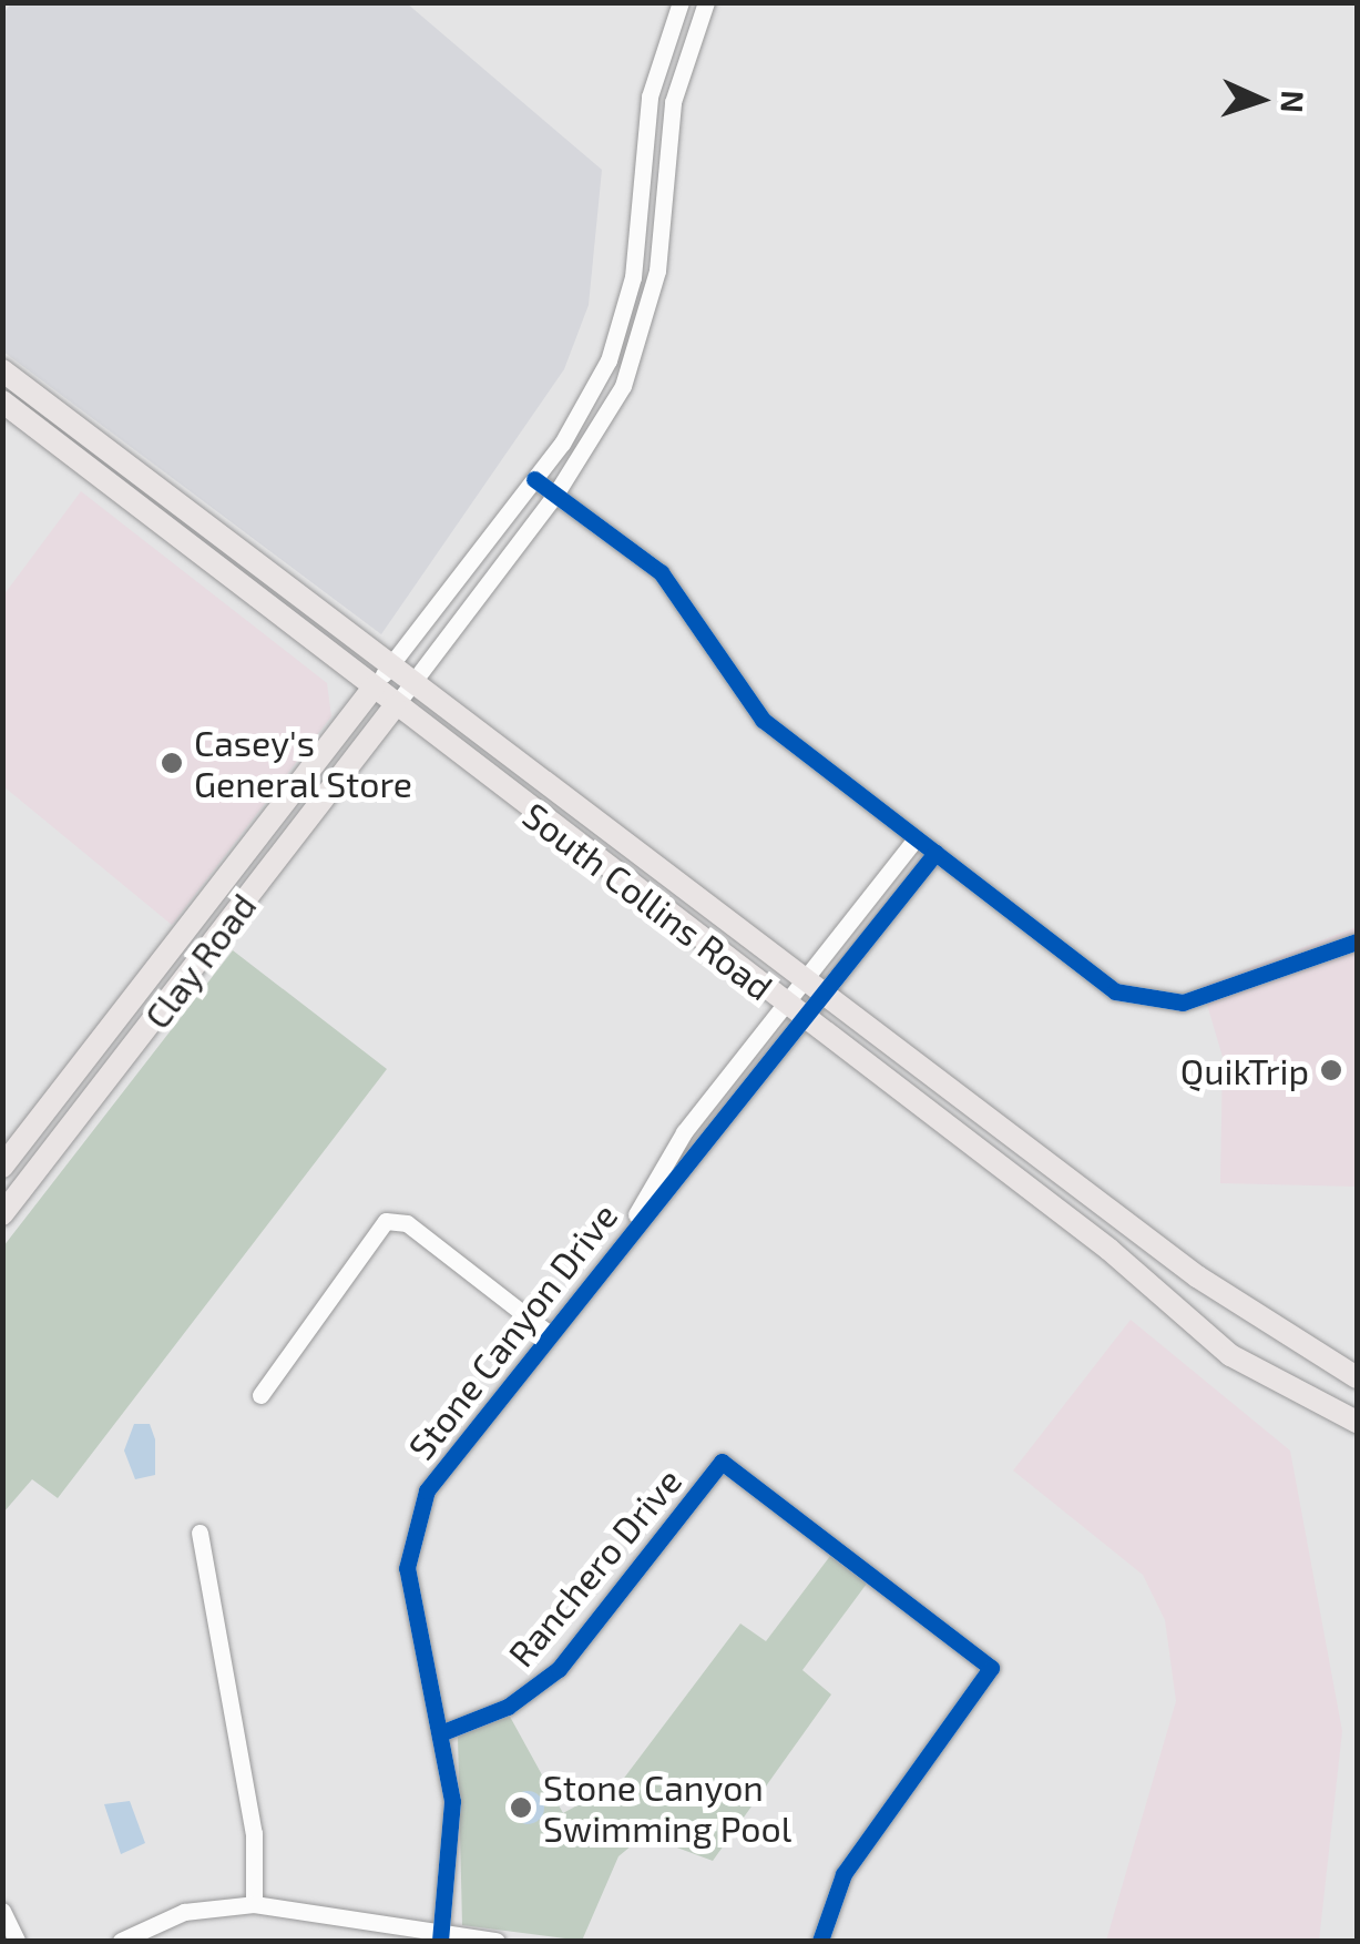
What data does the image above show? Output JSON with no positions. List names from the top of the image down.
{
  "streets": {
    "main road": ["South Collins Road", "Clay Road"],
    "street": ["Stone Canyon Drive", "Ranchero Drive"]
  },
  "crossings": [
    ["South Collins Road", "Clay Road"],
    ["South Collins Road", "Stone Canyon Drive"],
    ["Stone Canyon Drive", "Ranchero Drive"]
  ],
  "places": ["Casey's General Store", "QuikTrip", "Stone Canyon Swimming Pool"],
  "north": "right"
}
